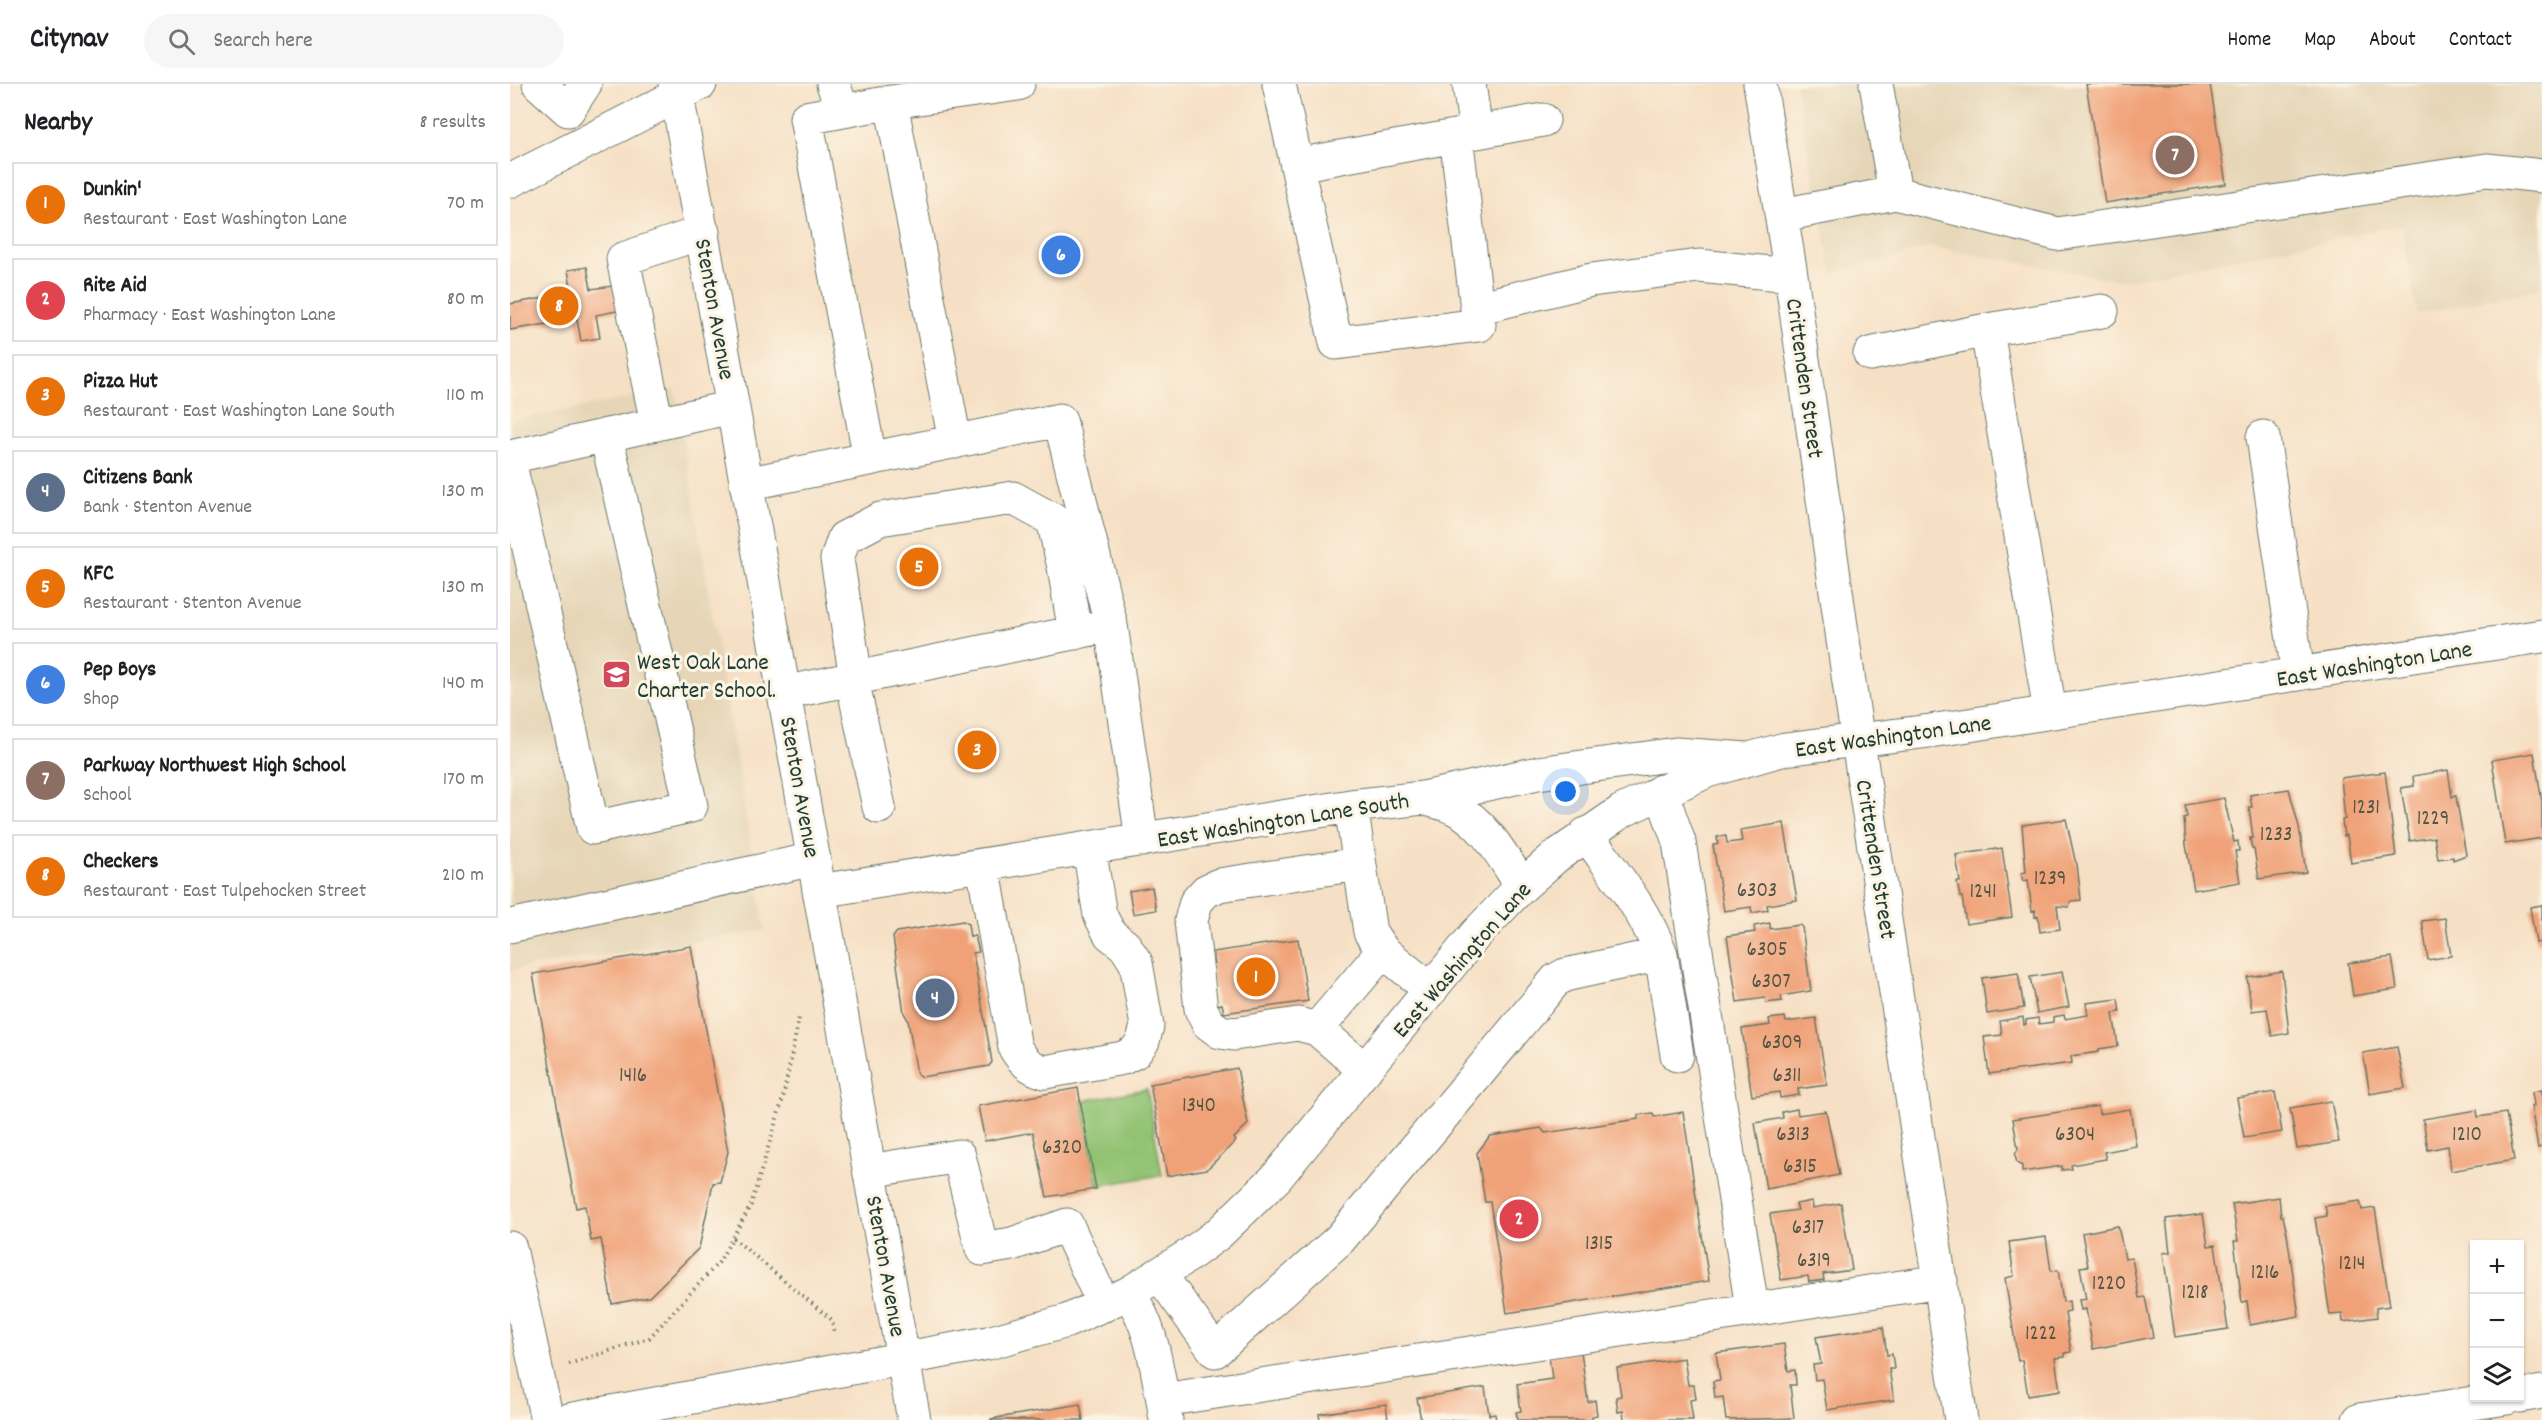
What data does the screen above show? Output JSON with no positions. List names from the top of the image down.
{
  "streets": {
    "main road": [
      "Stenton Avenue",
      "Crittenden Street",
      "East Washington Lane",
      "East Washington Lane South"
    ]
  },
  "crossings": [
    ["Stenton Avenue", "East Washington Lane"],
    ["Stenton Avenue", "East Washington Lane South"],
    ["Crittenden Street", "East Washington Lane"],
    ["East Washington Lane", "East Washington Lane South"]
  ],
  "places": {
    "school or university": ["West Oak Lane Charter School."]
  },
  "house_numbers": [
    "1231",
    "1229",
    "1233",
    "1239",
    "6303",
    "1241",
    "6305",
    "6307",
    "6309",
    "1416",
    "6311",
    "1340",
    "6313",
    "6304",
    "1210",
    "6320",
    "6315",
    "6317",
    "1315",
    "6319",
    "1214",
    "1216",
    "1220",
    "1218",
    "1222"
  ],
  "page": {
    "header": "Citynav",
    "search": "Search here",
    "nav": [
      "Home",
      "Map",
      "About",
      "Contact"
    ],
    "heading": ["Nearby", "8 results"],
    "pins": [
      "7",
      "6",
      "8",
      "5",
      "3",
      "1",
      "4",
      "2"
    ],
    "list": [
      {
        "mark": "1",
        "name": "Dunkin'",
        "note": "Restaurant · East Washington Lane",
        "value": "70 m"
      },
      {
        "mark": "2",
        "name": "Rite Aid",
        "note": "Pharmacy · East Washington Lane",
        "value": "80 m"
      },
      {
        "mark": "3",
        "name": "Pizza Hut",
        "note": "Restaurant · East Washington Lane South",
        "value": "110 m"
      },
      {
        "mark": "4",
        "name": "Citizens Bank",
        "note": "Bank · Stenton Avenue",
        "value": "130 m"
      },
      {
        "mark": "5",
        "name": "KFC",
        "note": "Restaurant · Stenton Avenue",
        "value": "130 m"
      },
      {
        "mark": "6",
        "name": "Pep Boys",
        "note": "Shop",
        "value": "140 m"
      },
      {
        "mark": "7",
        "name": "Parkway Northwest High School",
        "note": "School",
        "value": "170 m"
      },
      {
        "mark": "8",
        "name": "Checkers",
        "note": "Restaurant · East Tulpehocken Street",
        "value": "210 m"
      }
    ],
    "map_buttons": ["+", "−"]
  }
}
